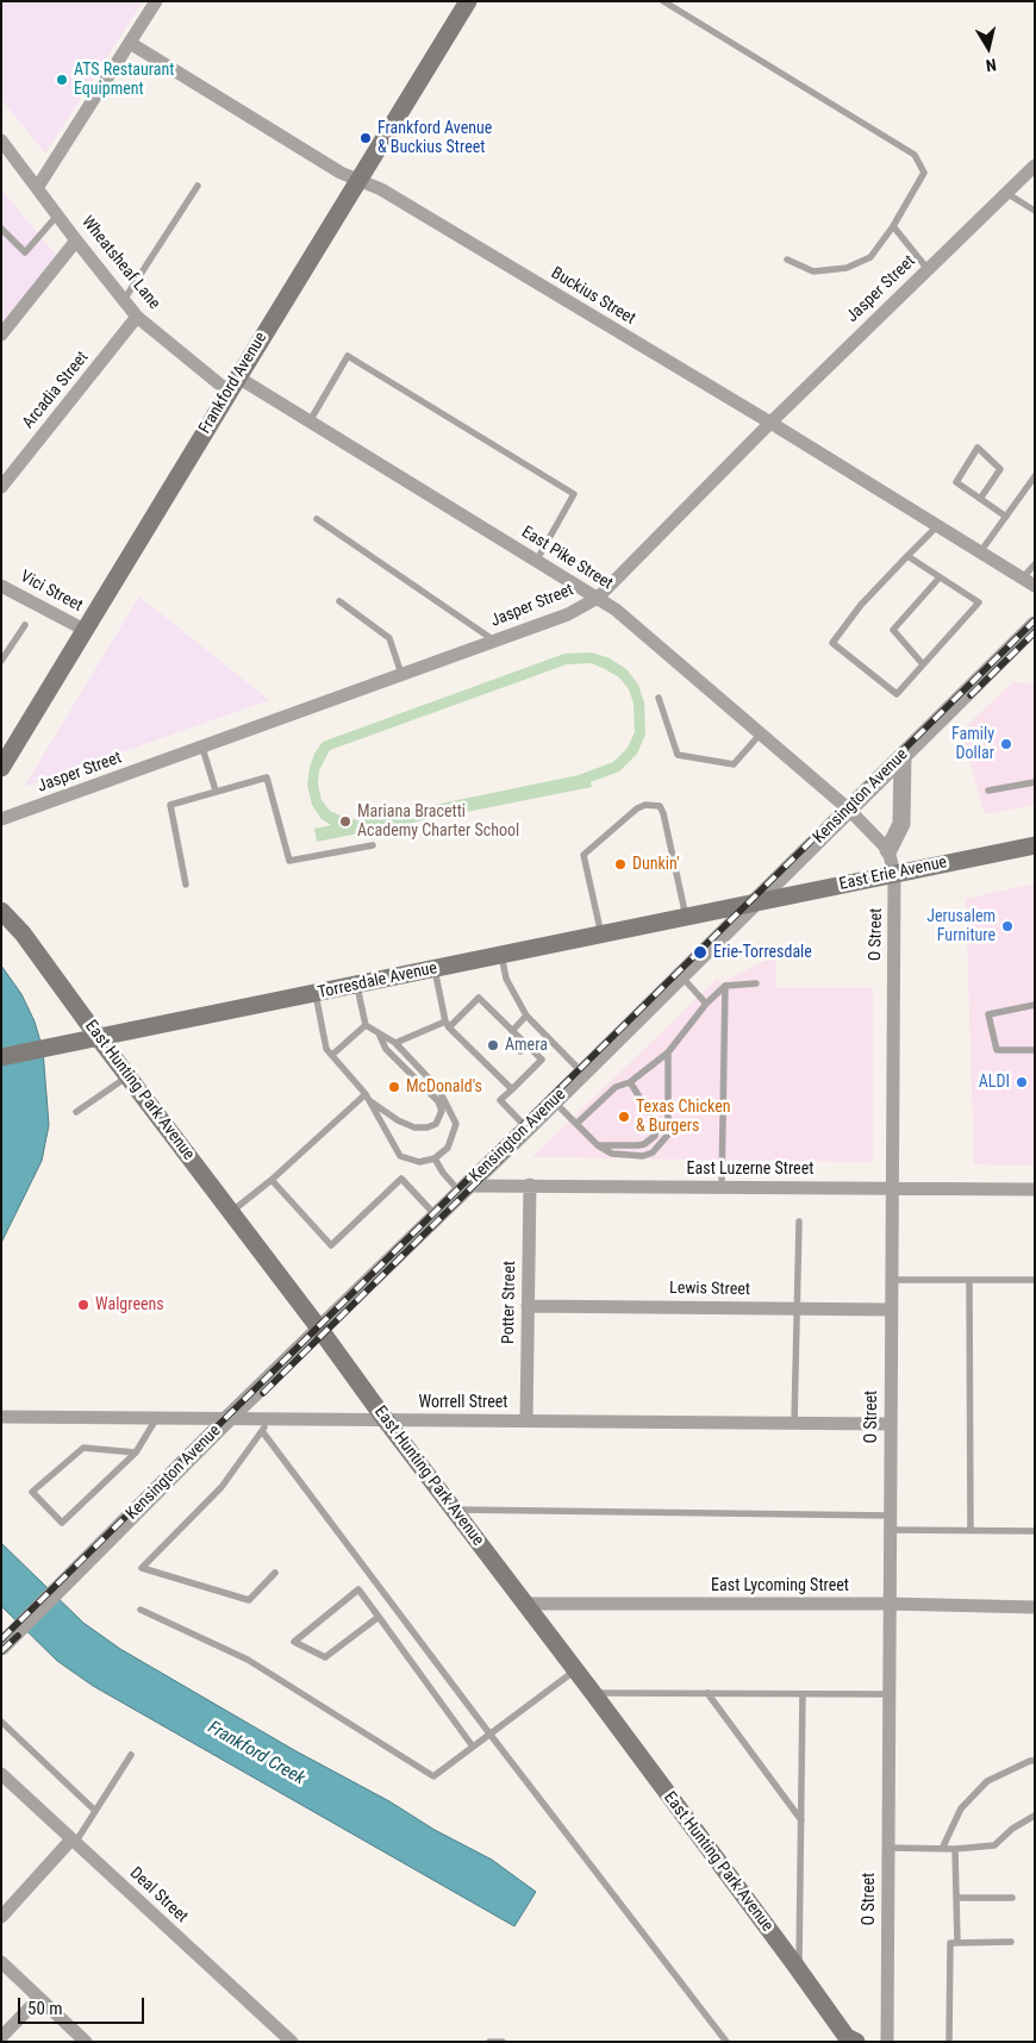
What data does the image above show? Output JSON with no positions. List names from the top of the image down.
{
  "streets": {
    "main road": [
      "Frankford Avenue",
      "East Erie Avenue",
      "Torresdale Avenue",
      "East Hunting Park Avenue"
    ],
    "street": [
      "Wheatsheaf Lane",
      "Jasper Street",
      "Buckius Street",
      "Arcadia Street",
      "East Pike Street",
      "Vici Street",
      "Kensington Avenue",
      "O Street",
      "East Luzerne Street",
      "Lewis Street",
      "Potter Street",
      "Worrell Street",
      "East Lycoming Street",
      "Deal Street"
    ]
  },
  "crossings": [
    ["Wheatsheaf Lane", "Frankford Avenue"],
    ["Wheatsheaf Lane", "Arcadia Street"],
    ["Wheatsheaf Lane", "East Pike Street"],
    ["Jasper Street", "Buckius Street"],
    ["Jasper Street", "East Pike Street"],
    ["Buckius Street", "Frankford Avenue"],
    ["Frankford Avenue", "East Pike Street"],
    ["Frankford Avenue", "Vici Street"],
    ["East Pike Street", "Kensington Avenue"],
    ["Kensington Avenue", "East Erie Avenue"],
    ["Kensington Avenue", "Torresdale Avenue"],
    ["Kensington Avenue", "East Hunting Park Avenue"],
    ["Kensington Avenue", "East Luzerne Street"],
    ["Kensington Avenue", "Worrell Street"],
    ["East Erie Avenue", "O Street"],
    ["East Erie Avenue", "Torresdale Avenue"],
    ["O Street", "East Luzerne Street"],
    ["O Street", "Lewis Street"],
    ["O Street", "Worrell Street"],
    ["O Street", "East Lycoming Street"],
    ["Torresdale Avenue", "East Hunting Park Avenue"],
    ["East Hunting Park Avenue", "Worrell Street"],
    ["East Hunting Park Avenue", "East Lycoming Street"],
    ["East Luzerne Street", "Potter Street"],
    ["Lewis Street", "Potter Street"],
    ["Potter Street", "Worrell Street"]
  ],
  "water": ["Frankford Creek"],
  "places": [
    "ATS Restaurant Equipment",
    "Frankford Avenue & Buckius Street",
    "Family Dollar",
    "Mariana Bracetti Academy Charter School",
    "Dunkin'",
    "Jerusalem Furniture",
    "Erie-Torresdale",
    "Amera",
    "ALDI",
    "McDonald's",
    "Texas Chicken & Burgers",
    "Walgreens"
  ],
  "scale_bar": "50 m",
  "north": "bottom"
}
